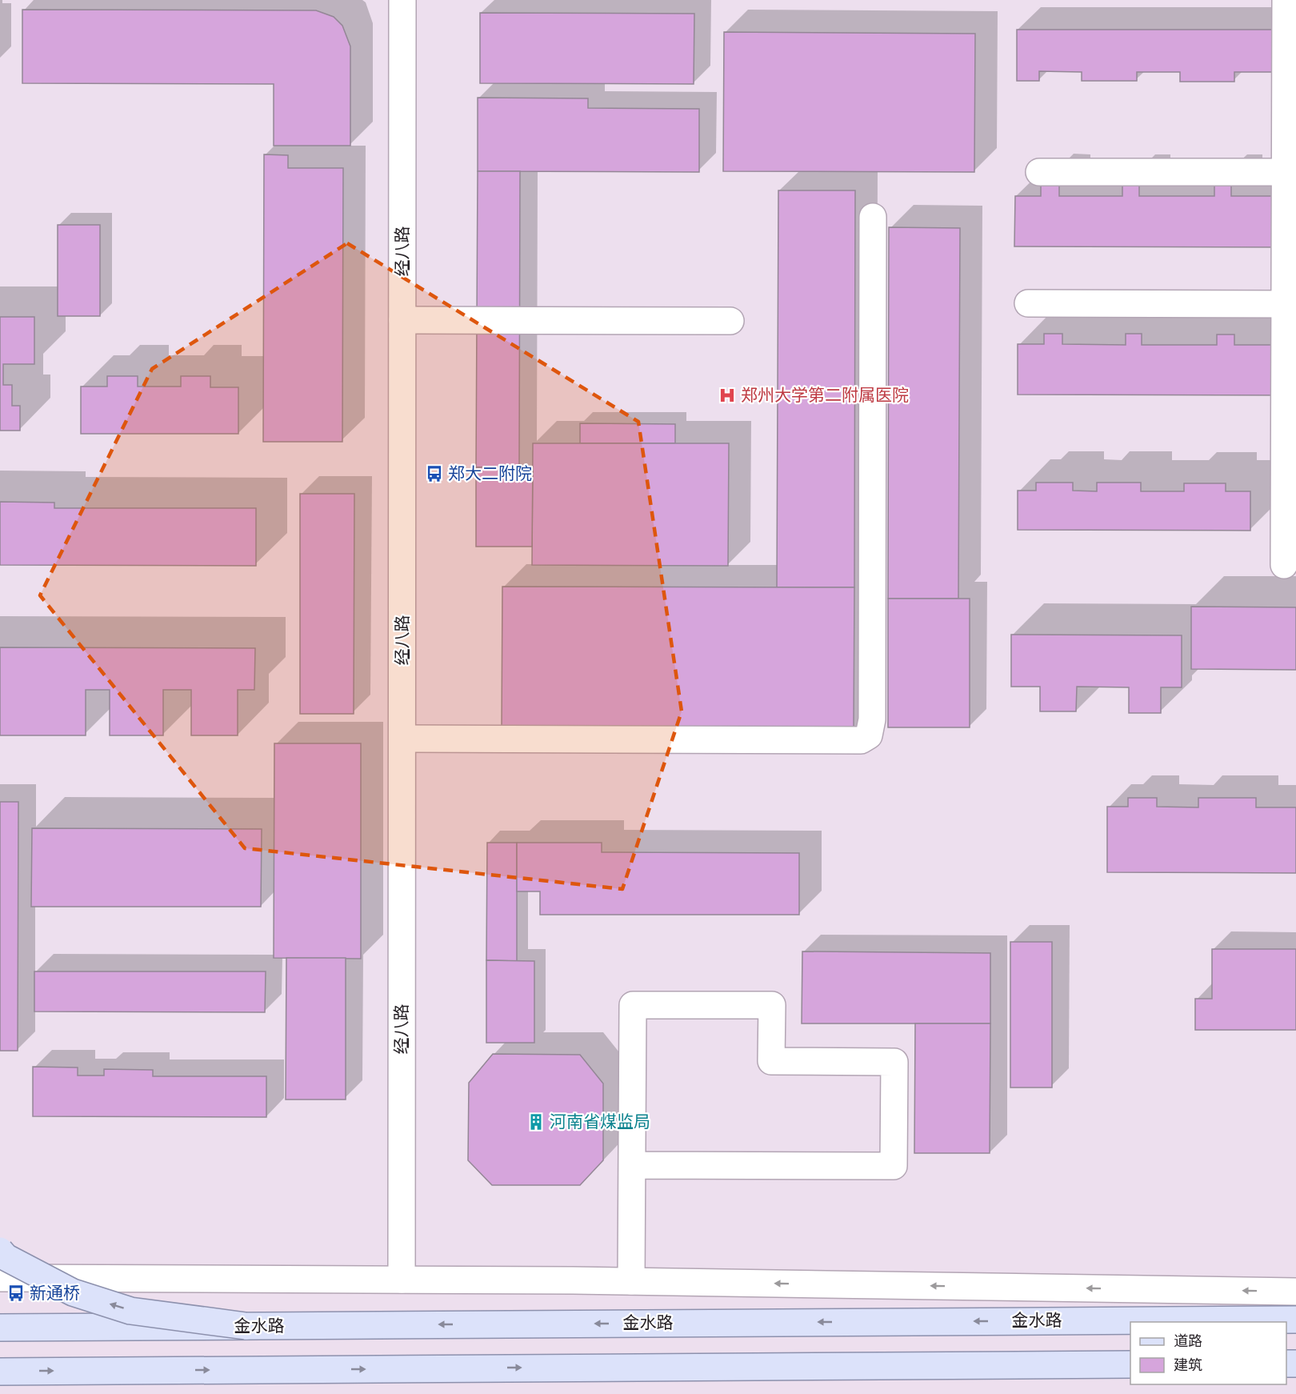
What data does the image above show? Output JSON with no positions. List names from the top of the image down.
{
  "streets": {
    "main road": ["金水路"],
    "street": ["经八路"]
  },
  "places": {
    "hospital": ["郑州大学第二附属医院"],
    "bus stop": ["郑大二附院", "新通桥"],
    "building": ["河南省煤监局"]
  },
  "legend": ["道路", "建筑"]
}
